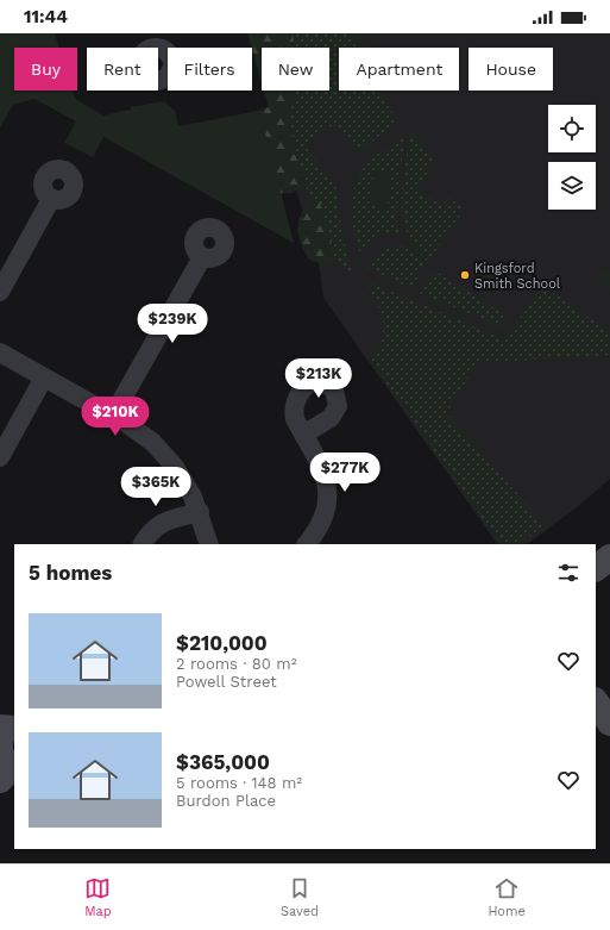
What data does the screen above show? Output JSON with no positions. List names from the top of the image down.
{
  "places": ["Kingsford Smith School"],
  "page": {
    "status": "11:44",
    "chip": [
      "Buy",
      "Rent",
      "Filters",
      "New",
      "Apartment",
      "House"
    ],
    "price": [
      "$239K",
      "$213K",
      "$210K",
      "$277K",
      "$365K"
    ],
    "heading": "5 homes",
    "list": [
      {
        "name": "$210,000",
        "note": "2 rooms · 80 m² · Powell Street"
      },
      {
        "name": "$365,000",
        "note": "5 rooms · 148 m² · Burdon Place"
      }
    ],
    "tabs": ["Map", "Saved", "Home"]
  }
}
